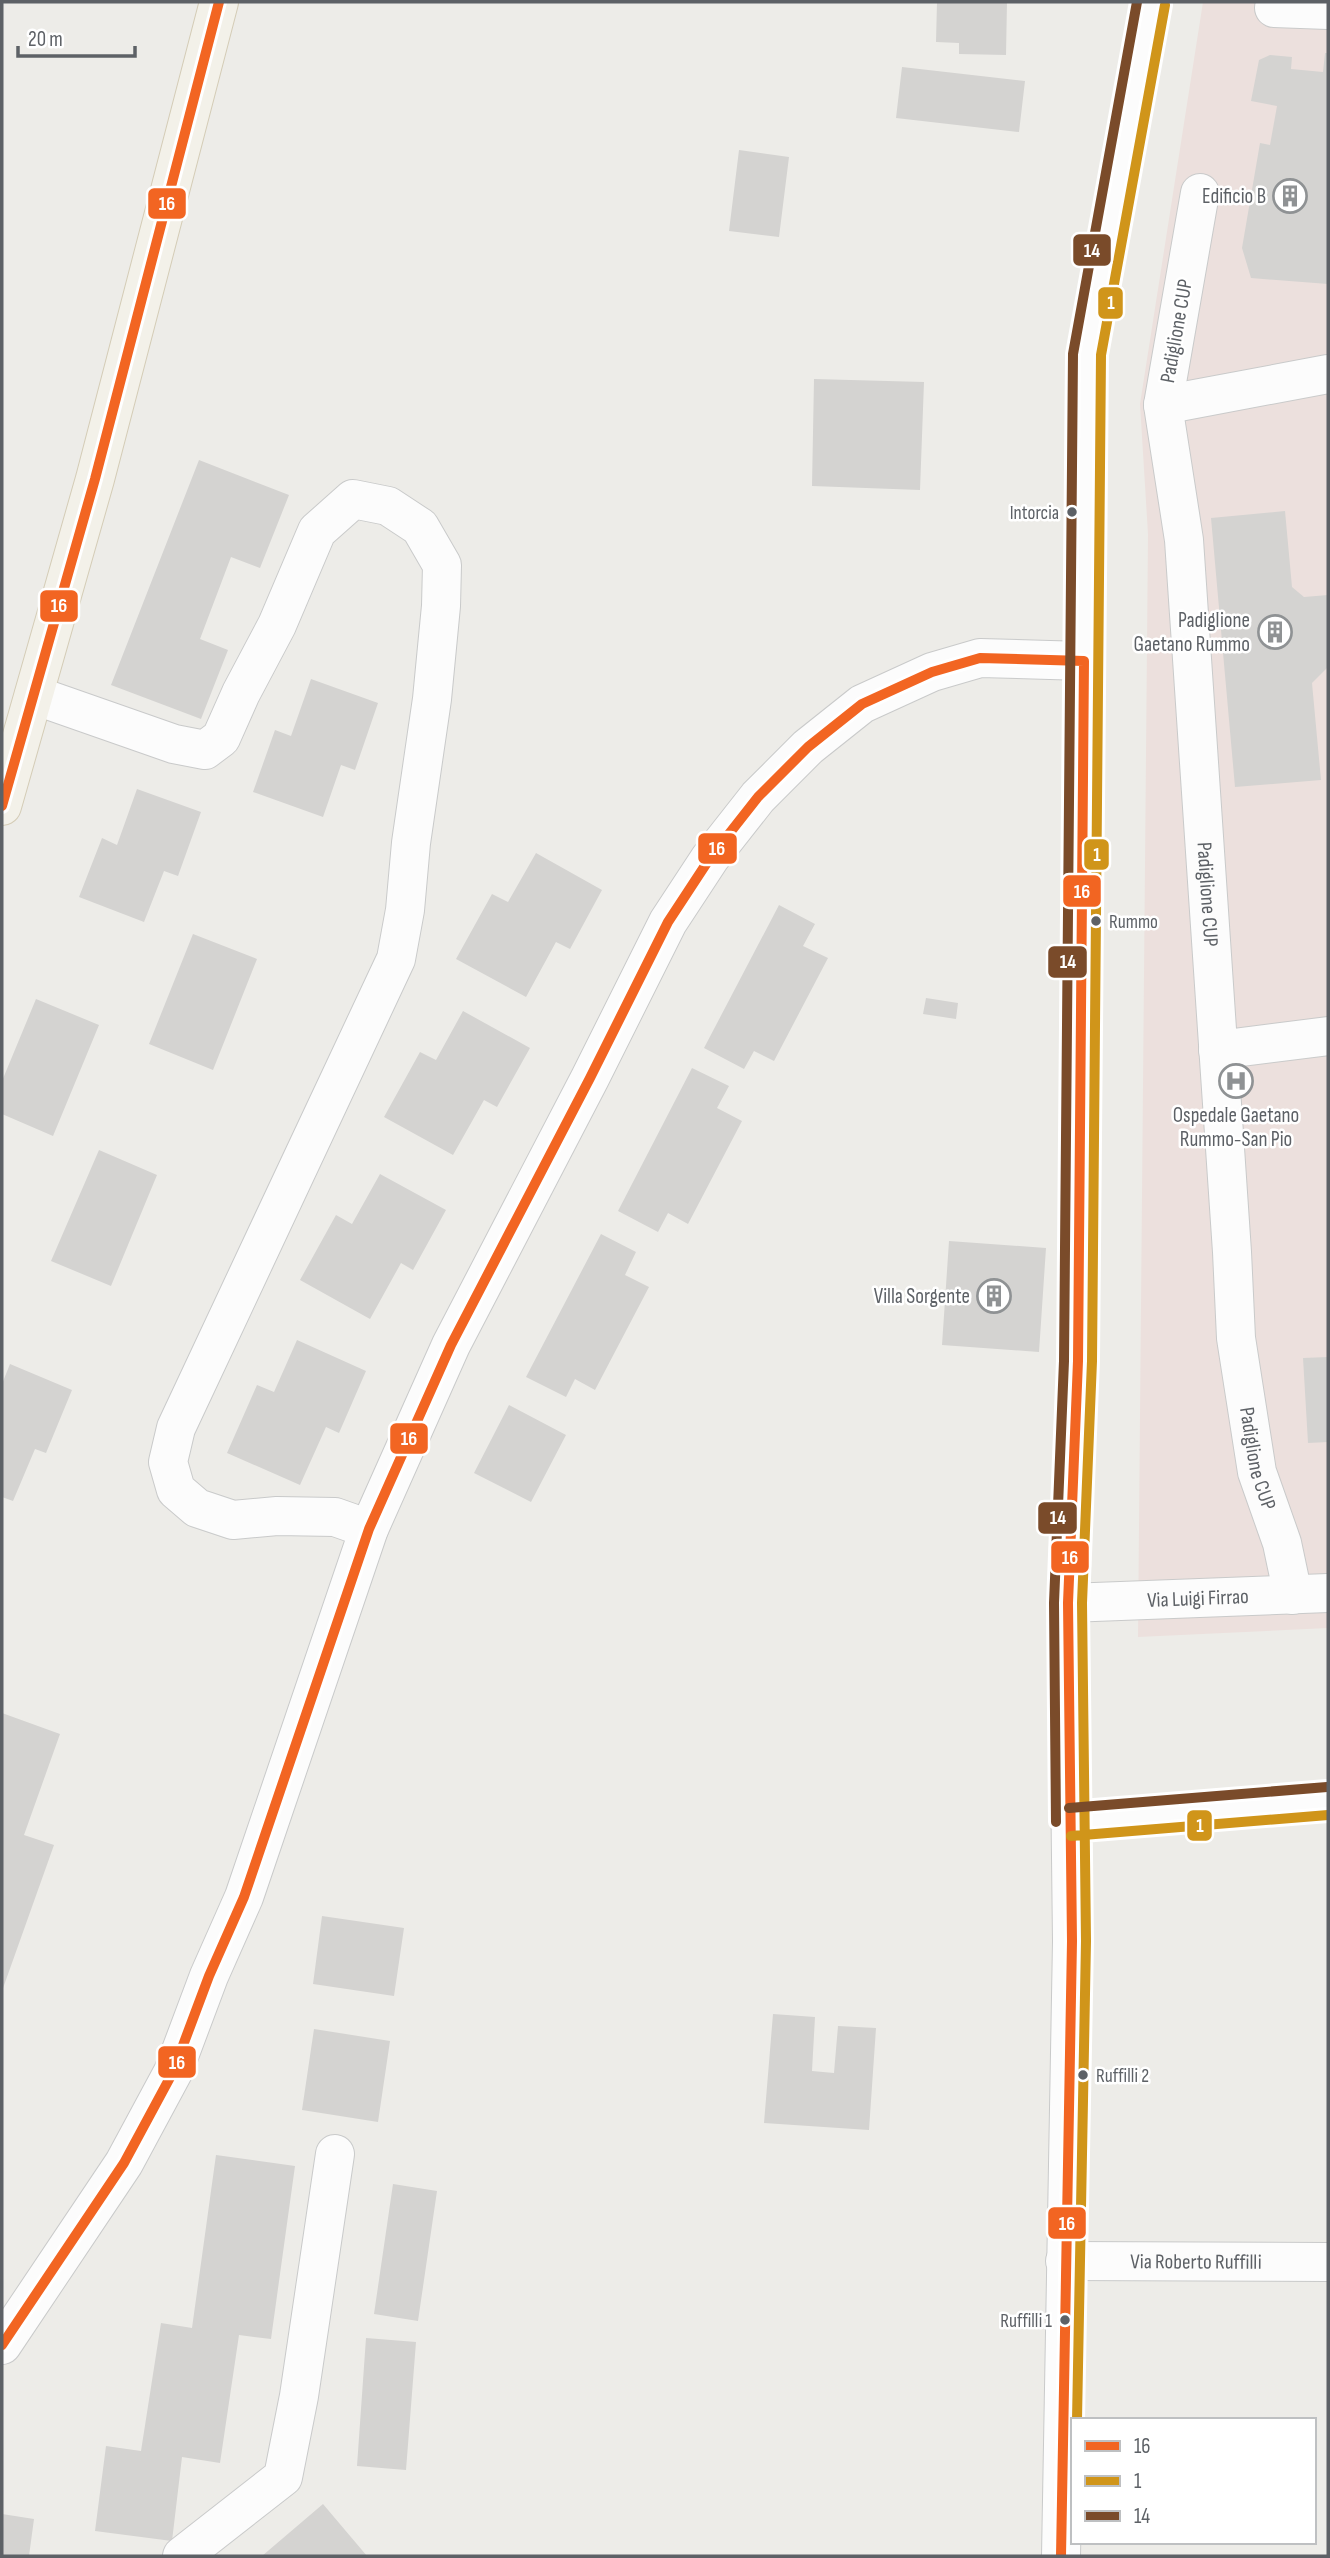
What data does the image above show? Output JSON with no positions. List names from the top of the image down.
{
  "streets": {
    "street": ["Padiglione CUP", "Via Luigi Firrao", "Via Roberto Ruffilli"]
  },
  "crossings": [
    ["Padiglione CUP", "Via Luigi Firrao"]
  ],
  "places": {
    "building": ["Edificio B", "Padiglione Gaetano Rummo", "Villa Sorgente"],
    "other": [
      "Intorcia",
      "Rummo",
      "Ruffilli 2",
      "Ruffilli 1"
    ],
    "hospital": ["Ospedale Gaetano Rummo-San Pio"]
  },
  "lines": ["transit line 16", "transit line 14", "transit line 1"],
  "legend": ["16", "1", "14"],
  "scale_bar": "20 m"
}
